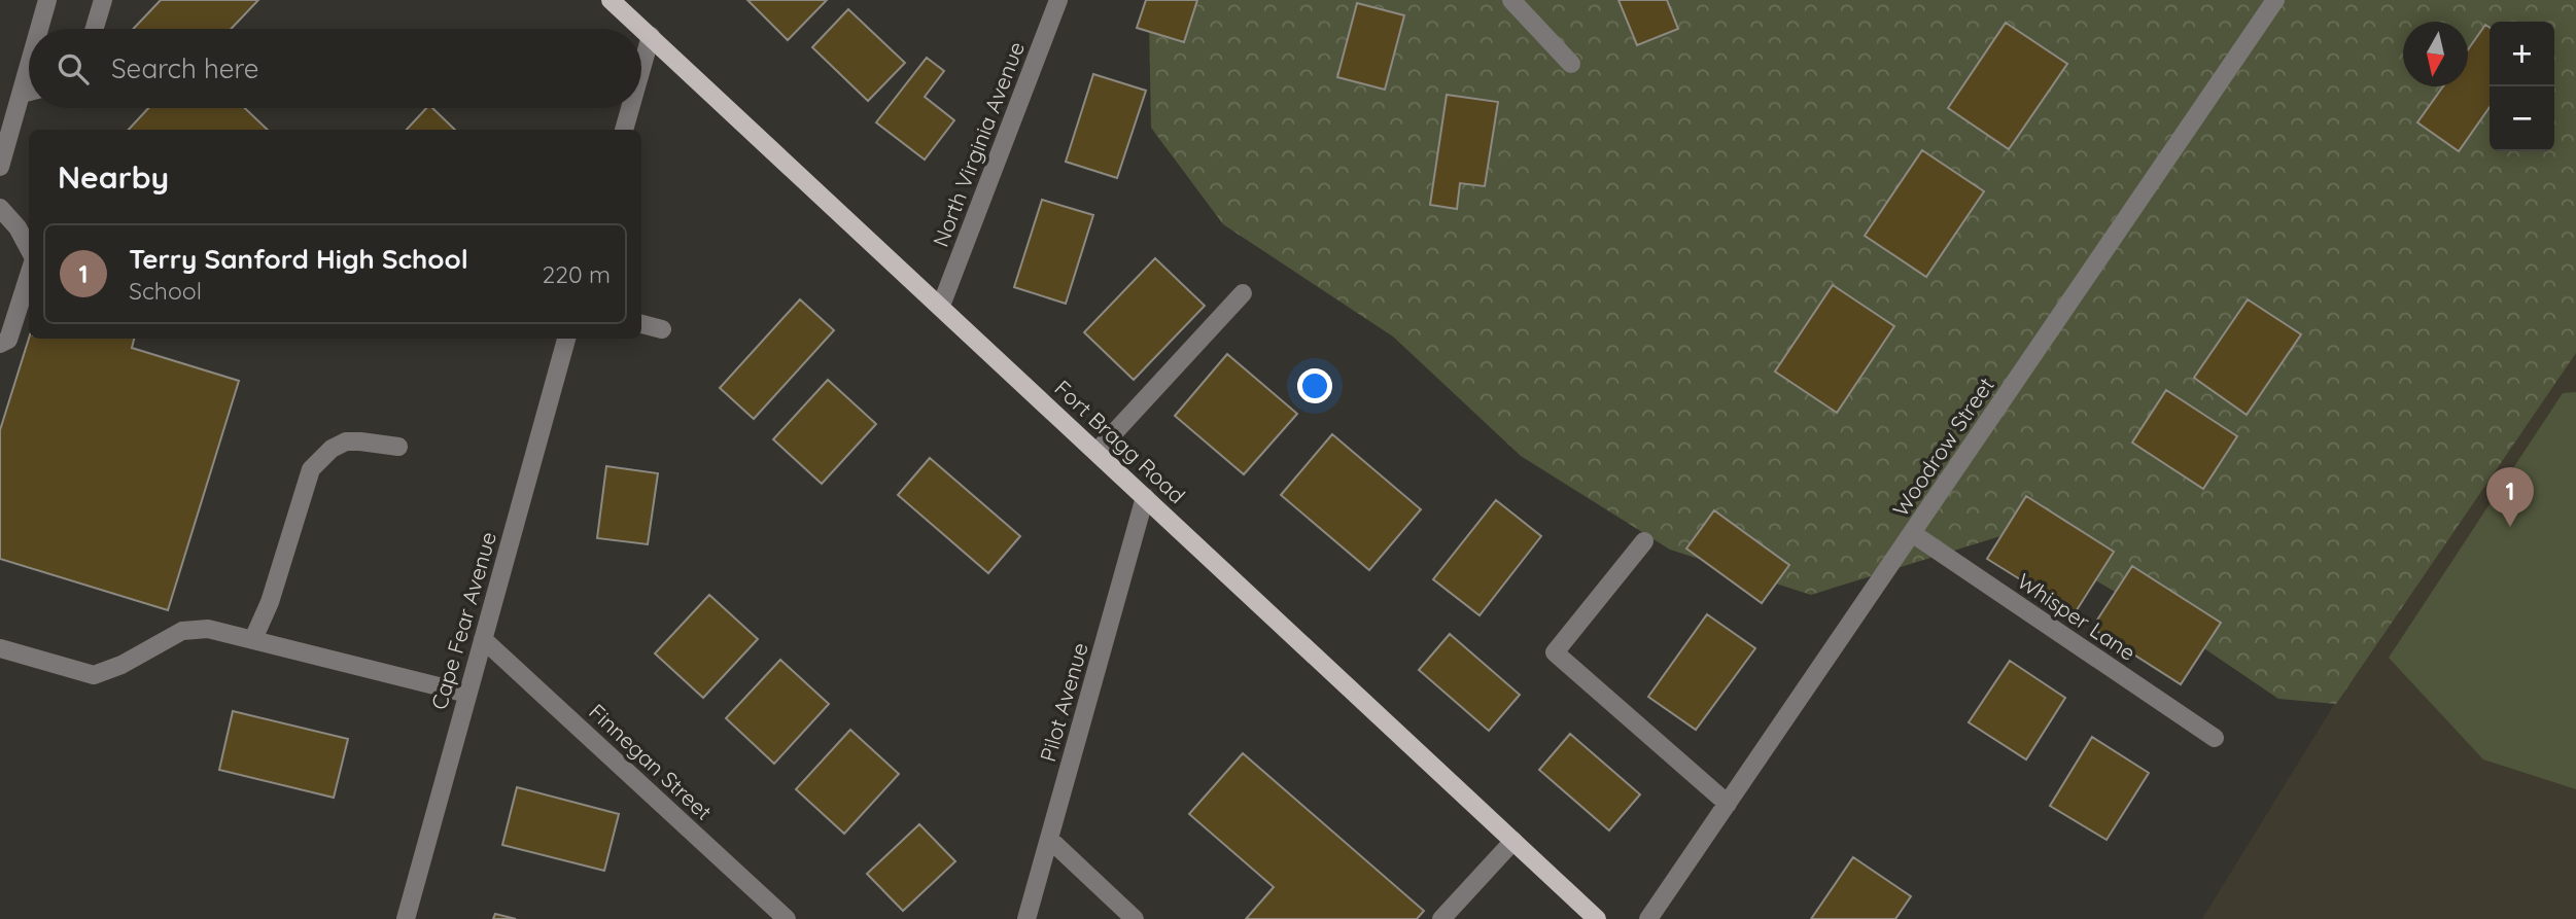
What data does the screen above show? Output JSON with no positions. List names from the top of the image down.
{
  "streets": {
    "main road": ["Fort Bragg Road"],
    "street": [
      "North Virginia Avenue",
      "Woodrow Street",
      "Whisper Lane",
      "Cape Fear Avenue",
      "Pilot Avenue",
      "Finnegan Street"
    ]
  },
  "crossings": [
    ["North Virginia Avenue", "Fort Bragg Road"],
    ["Fort Bragg Road", "Pilot Avenue"],
    ["Woodrow Street", "Whisper Lane"],
    ["Cape Fear Avenue", "Finnegan Street"]
  ],
  "north": "bottom",
  "page": {
    "map_buttons": ["+", "−"],
    "search": "Search here",
    "heading": "Nearby",
    "list": [
      {
        "mark": "1",
        "name": "Terry Sanford High School",
        "note": "School",
        "value": "220 m"
      }
    ],
    "pins": "1"
  }
}
